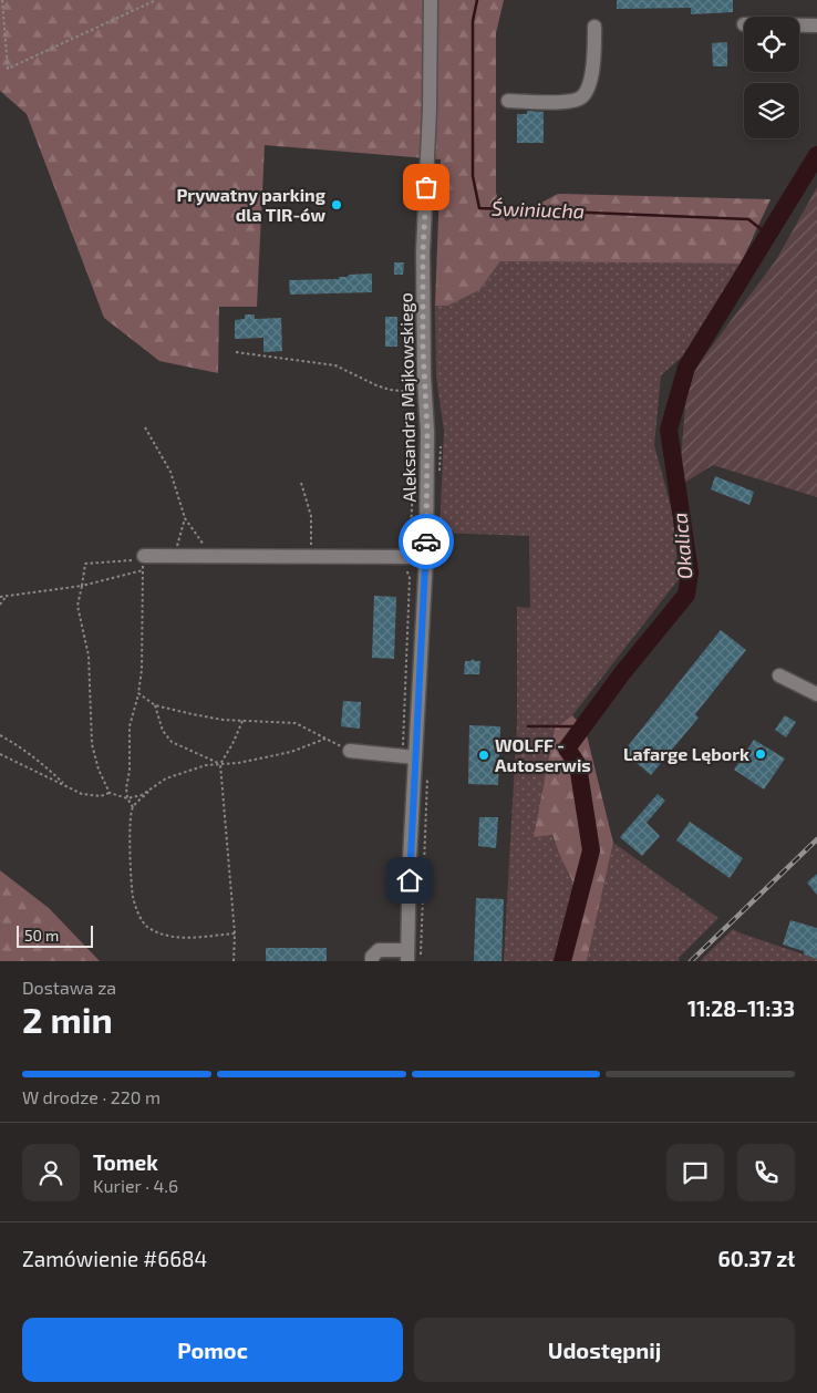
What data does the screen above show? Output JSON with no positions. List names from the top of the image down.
{
  "streets": {
    "street": ["Aleksandra Majkowskiego"]
  },
  "water": ["Świniucha", "Okalica"],
  "places": ["Prywatny parking dla TIR-ów", "Lafarge Lębork", "WOLFF - Autoserwis"],
  "scale_bar": "50 m",
  "page": {
    "scale": "50 m",
    "heading": ["2 min", "Dostawa za", "11:28–11:33"],
    "panel": [
      "Tomek",
      "Kurier · 4.6",
      "Zamówienie #6684",
      "60.37 zł"
    ],
    "bar": "W drodze · 220 m",
    "buttons": ["Pomoc", "Udostępnij"]
  }
}
